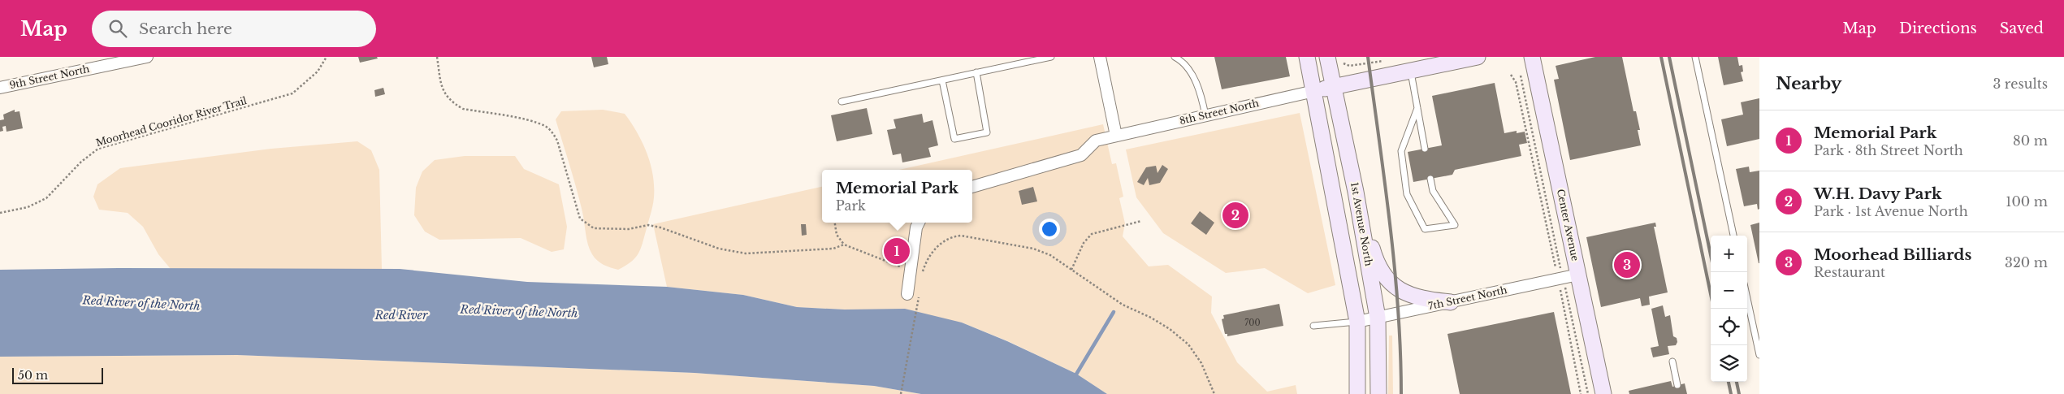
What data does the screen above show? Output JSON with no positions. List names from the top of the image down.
{
  "streets": {
    "main road": ["8th Street North", "1st Avenue North", "Center Avenue"],
    "street": ["9th Street North", "7th Street North"],
    "path": ["Moorhead Cooridor River Trail"]
  },
  "crossings": [
    ["8th Street North", "1st Avenue North"],
    ["1st Avenue North", "7th Street North"],
    ["Center Avenue", "7th Street North"]
  ],
  "water": ["Red River of the North", "Red River"],
  "house_numbers": ["700"],
  "scale_bar": "50 m",
  "page": {
    "header": "Map",
    "search": "Search here",
    "nav": ["Map", "Directions", "Saved"],
    "heading": ["Nearby", "3 results"],
    "list": [
      {
        "mark": "1",
        "name": "Memorial Park",
        "note": "Park · 8th Street North",
        "value": "80 m"
      },
      {
        "mark": "2",
        "name": "W.H. Davy Park",
        "note": "Park · 1st Avenue North",
        "value": "100 m"
      },
      {
        "mark": "3",
        "name": "Moorhead Billiards",
        "note": "Restaurant",
        "value": "320 m"
      }
    ],
    "popup": ["Memorial Park", "Park"],
    "pins": ["2", "1", "3"],
    "map_buttons": ["+", "−"],
    "scale": "50 m"
  }
}
